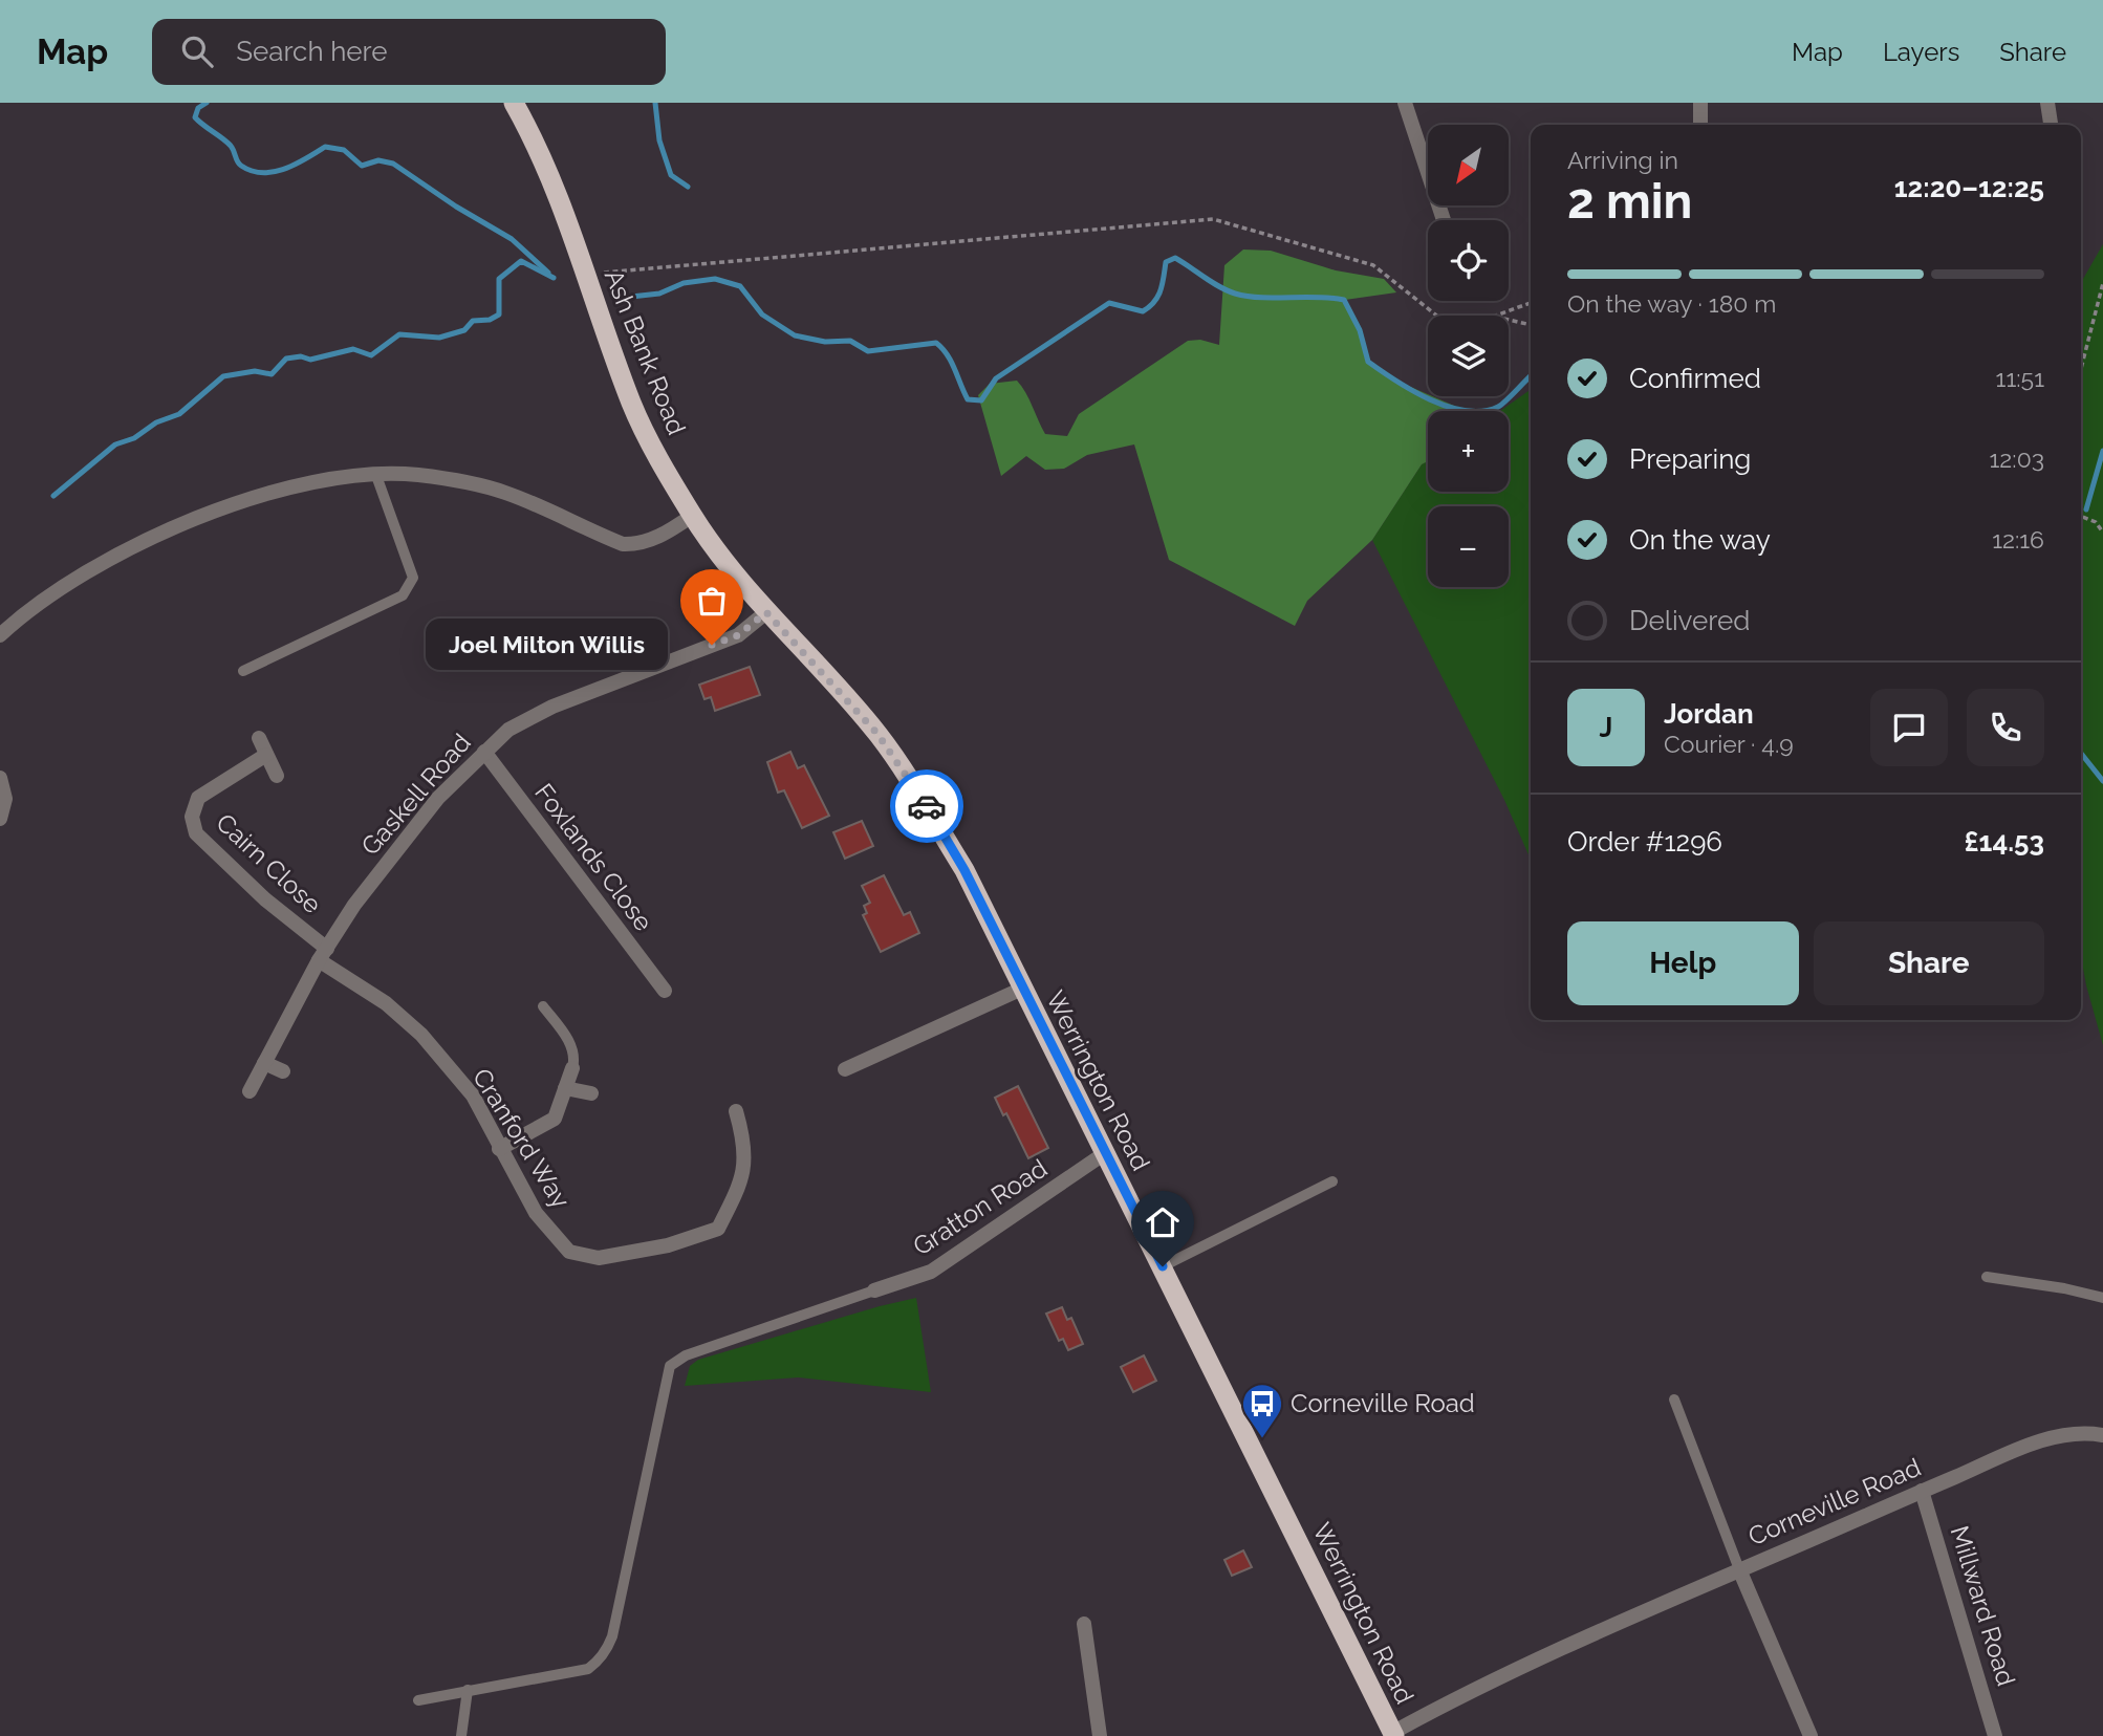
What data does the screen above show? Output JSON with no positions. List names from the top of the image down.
{
  "streets": {
    "highway": ["Ash Bank Road", "Werrington Road"],
    "street": [
      "Gaskell Road",
      "Foxlands Close",
      "Cairn Close",
      "Cranford Way",
      "Gratton Road",
      "Corneville Road",
      "Millward Road"
    ]
  },
  "crossings": [
    ["Ash Bank Road", "Gaskell Road"],
    ["Ash Bank Road", "Werrington Road"],
    ["Gaskell Road", "Foxlands Close"],
    ["Gaskell Road", "Cairn Close"],
    ["Gaskell Road", "Cranford Way"],
    ["Cairn Close", "Cranford Way"],
    ["Werrington Road", "Gratton Road"],
    ["Werrington Road", "Corneville Road"],
    ["Corneville Road", "Millward Road"]
  ],
  "places": {
    "other": ["Joel Milton Willis"],
    "bus stop": ["Corneville Road"]
  },
  "north": "bottom left",
  "page": {
    "header": "Map",
    "search": "Search here",
    "nav": ["Map", "Layers", "Share"],
    "map_buttons": ["+", "−"],
    "heading": ["2 min", "Arriving in", "12:20–12:25"],
    "panel": [
      "Jordan",
      "Courier · 4.9",
      "Order #1296",
      "£14.53"
    ],
    "bar": "On the way · 180 m",
    "list": [
      ["Confirmed", "11:51"],
      ["Preparing", "12:03"],
      ["On the way", "12:16"],
      "Delivered"
    ],
    "bubble": "Joel Milton Willis",
    "round": "J",
    "buttons": ["Help", "Share"]
  }
}
